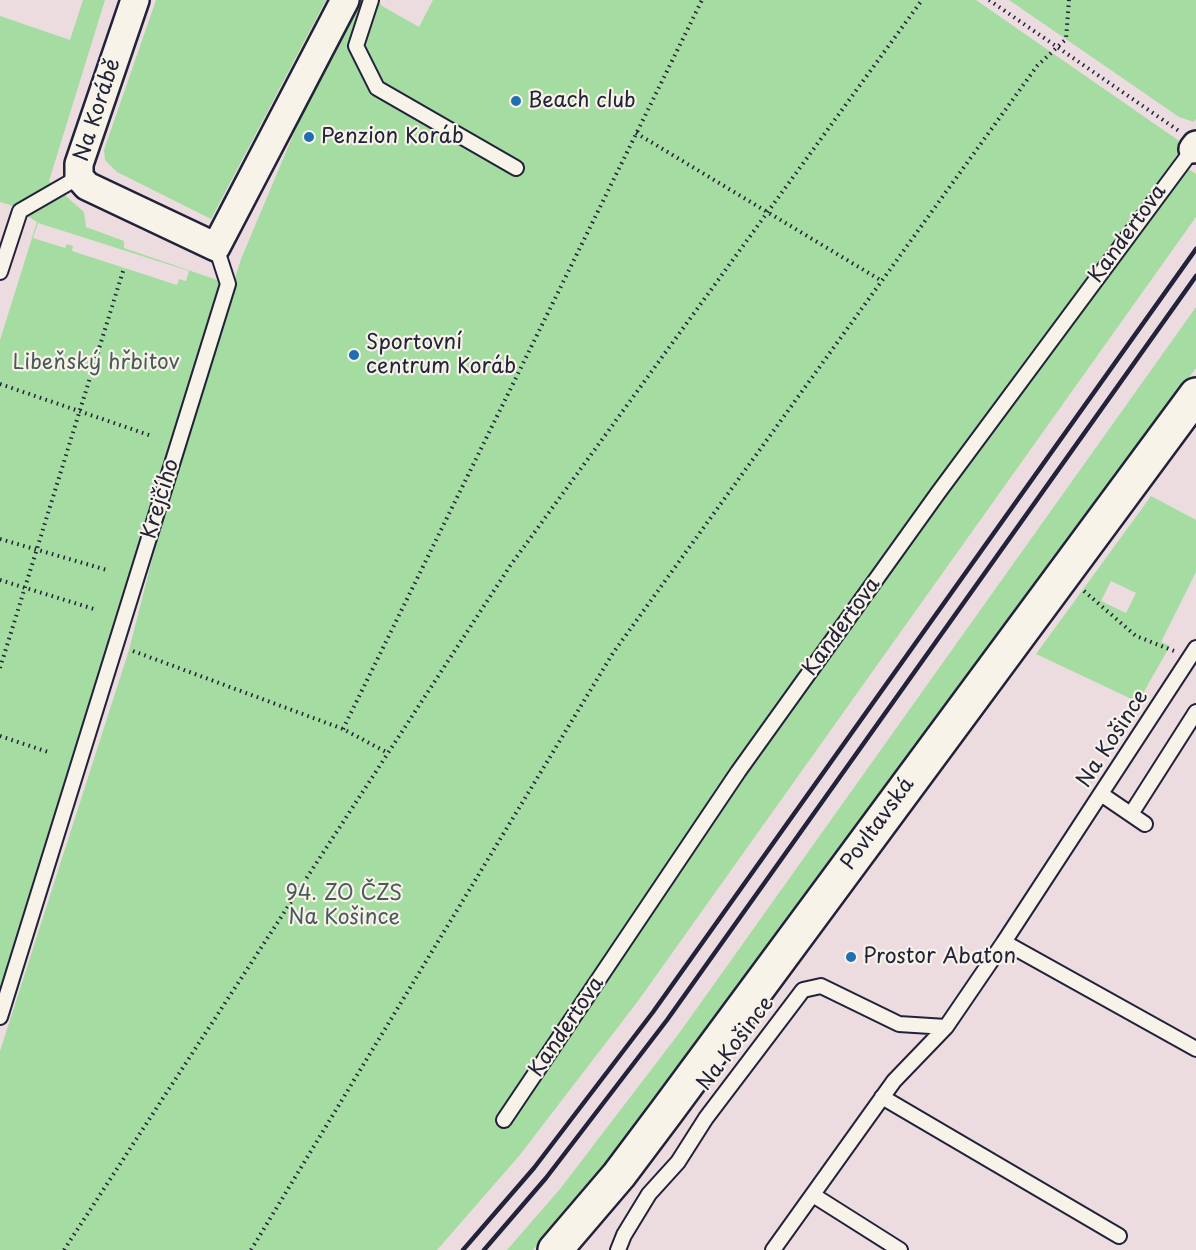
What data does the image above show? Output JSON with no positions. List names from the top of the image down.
{
  "streets": {
    "main road": ["Povltavská"],
    "street": ["Na Korábě"],
    "lane": ["Kandertova", "Krejčího", "Na Košince"]
  },
  "crossings": [
    ["Na Korábě", "Krejčího"]
  ],
  "parks": ["Libeňský hřbitov", "94. ZO ČZS Na Košince"],
  "places": [
    "Beach club",
    "Penzion Koráb",
    "Sportovní centrum Koráb",
    "Prostor Abaton"
  ]
}
